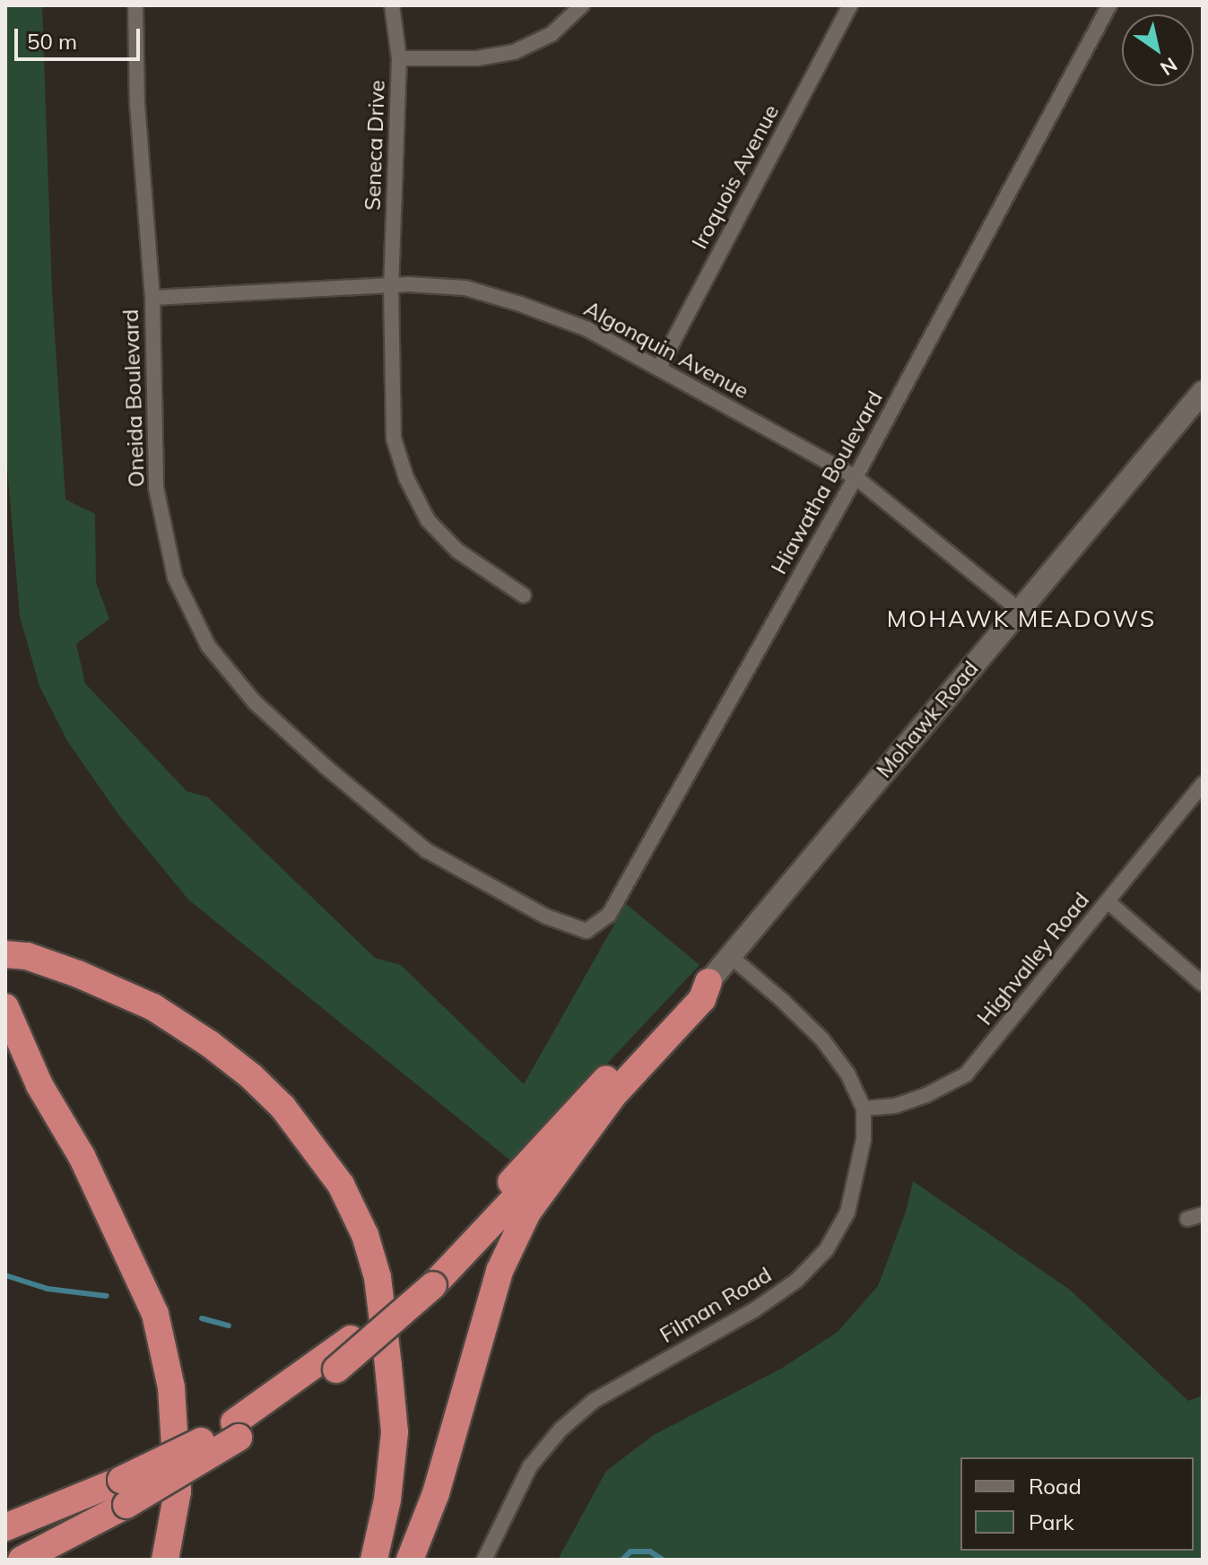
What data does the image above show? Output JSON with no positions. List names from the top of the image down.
{
  "streets": {
    "main road": ["Mohawk Road"],
    "street": [
      "Seneca Drive",
      "Iroquois Avenue",
      "Algonquin Avenue",
      "Oneida Boulevard",
      "Hiawatha Boulevard",
      "Highvalley Road",
      "Filman Road"
    ]
  },
  "crossings": [
    ["Seneca Drive", "Algonquin Avenue"],
    ["Iroquois Avenue", "Algonquin Avenue"],
    ["Algonquin Avenue", "Oneida Boulevard"],
    ["Algonquin Avenue", "Hiawatha Boulevard"],
    ["Algonquin Avenue", "Mohawk Road"],
    ["Oneida Boulevard", "Hiawatha Boulevard"],
    ["Mohawk Road", "Filman Road"],
    ["Highvalley Road", "Filman Road"]
  ],
  "districts": ["MOHAWK MEADOWS"],
  "legend": ["Road", "Park"],
  "scale_bar": "50 m",
  "north": "bottom right"
}
